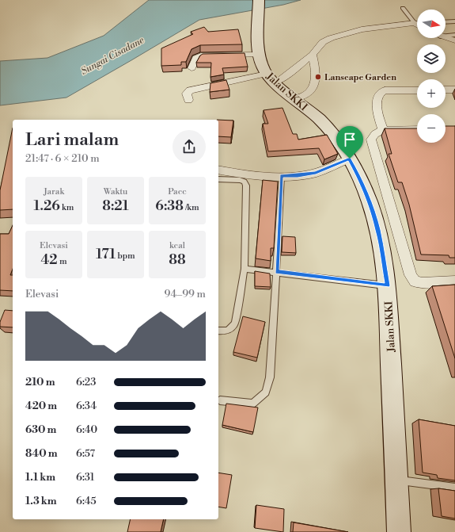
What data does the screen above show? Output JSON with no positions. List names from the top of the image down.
{
  "streets": {
    "main road": ["Jalan SKKI"]
  },
  "water": ["Sungai Cisadane"],
  "places": ["Lanscape Garden"],
  "north": "right",
  "page": {
    "map_buttons": ["+", "−"],
    "heading": ["Lari malam", "21:47 · 6 × 210 m"],
    "stats": [
      ["Jarak", "1.26 km"],
      ["Waktu", "8:21"],
      ["Pace", "6:38 /km"],
      ["Elevasi", "42 m"],
      ["171 bpm"],
      ["kcal", "88"]
    ],
    "chart": ["Elevasi", "94–99 m"],
    "list": [
      {
        "name": "210 m",
        "note": "6:23"
      },
      {
        "name": "420 m",
        "note": "6:34"
      },
      {
        "name": "630 m",
        "note": "6:40"
      },
      {
        "name": "840 m",
        "note": "6:57"
      },
      {
        "name": "1.1 km",
        "note": "6:31"
      },
      {
        "name": "1.3 km",
        "note": "6:45"
      }
    ]
  }
}
